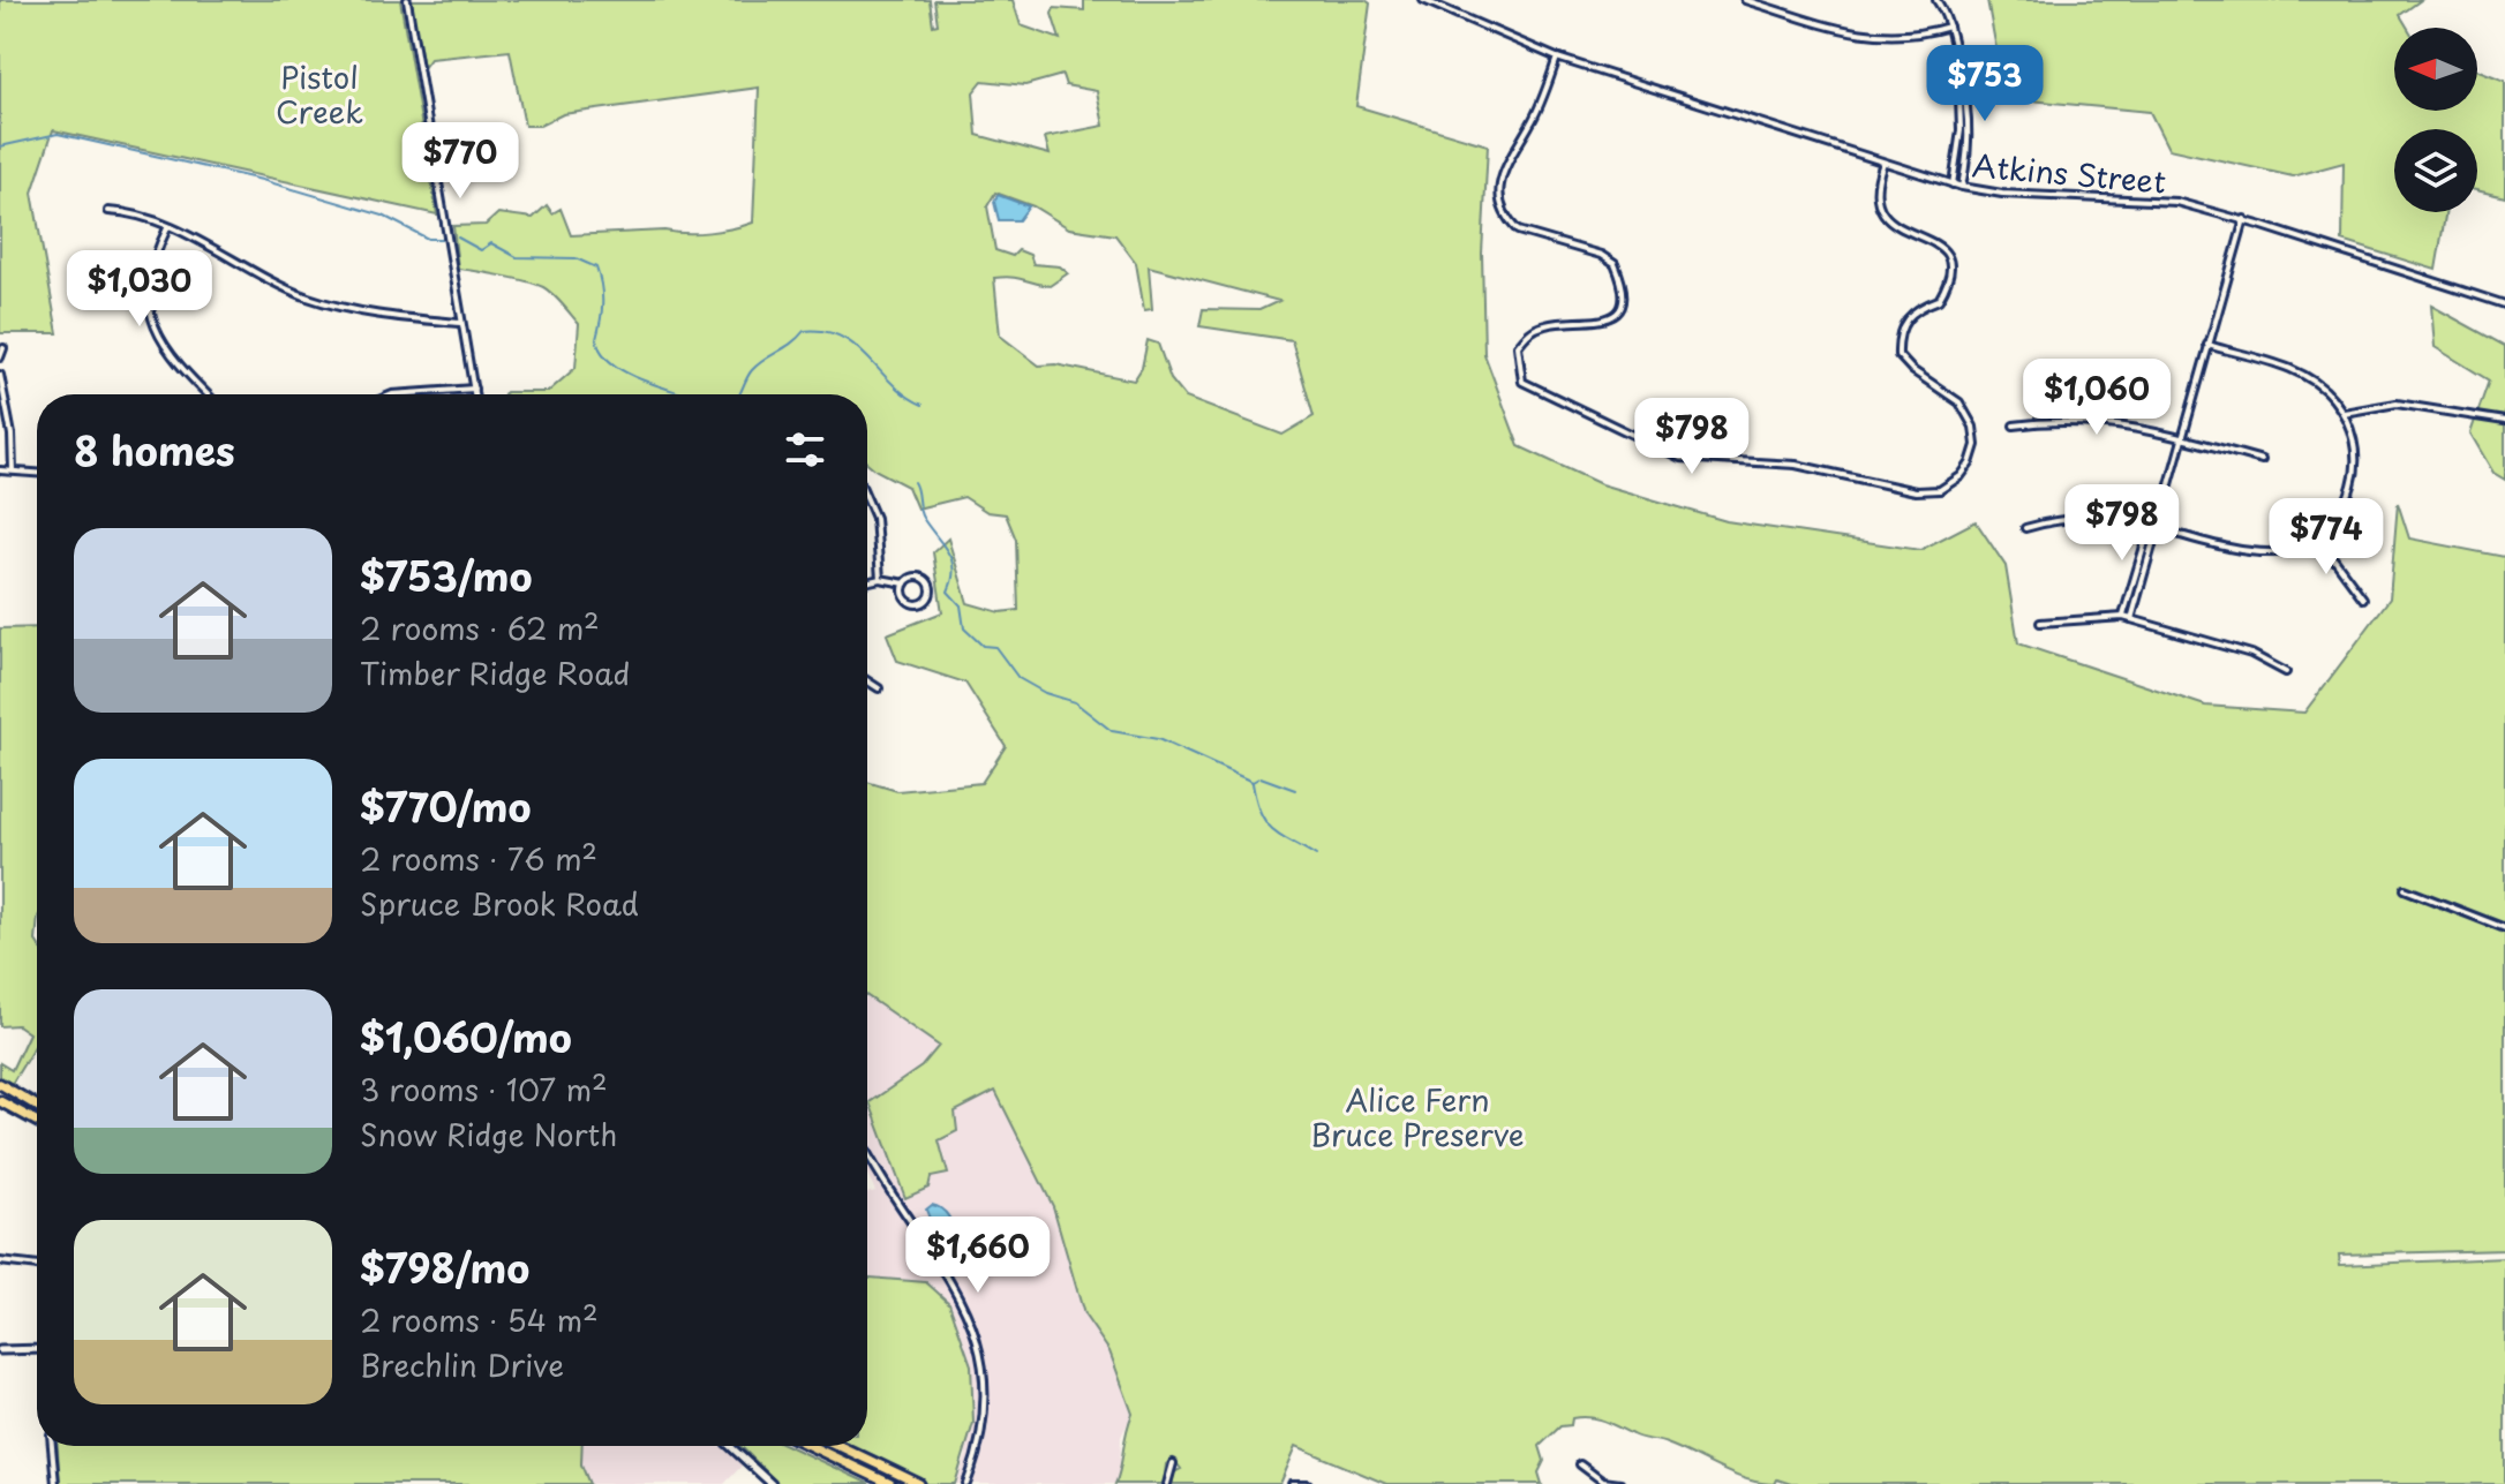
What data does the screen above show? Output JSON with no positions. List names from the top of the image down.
{
  "streets": {
    "street": ["Atkins Street"]
  },
  "parks": ["Pistol Creek", "Alice Fern Bruce Preserve"],
  "north": "left",
  "page": {
    "price": [
      "$753",
      "$770",
      "$1,030",
      "$1,060",
      "$798",
      "$798",
      "$774",
      "$1,660"
    ],
    "heading": "8 homes",
    "list": [
      {
        "name": "$753/mo",
        "note": "2 rooms · 62 m² · Timber Ridge Road"
      },
      {
        "name": "$770/mo",
        "note": "2 rooms · 76 m² · Spruce Brook Road"
      },
      {
        "name": "$1,060/mo",
        "note": "3 rooms · 107 m² · Snow Ridge North"
      },
      {
        "name": "$798/mo",
        "note": "2 rooms · 54 m² · Brechlin Drive"
      }
    ]
  }
}
